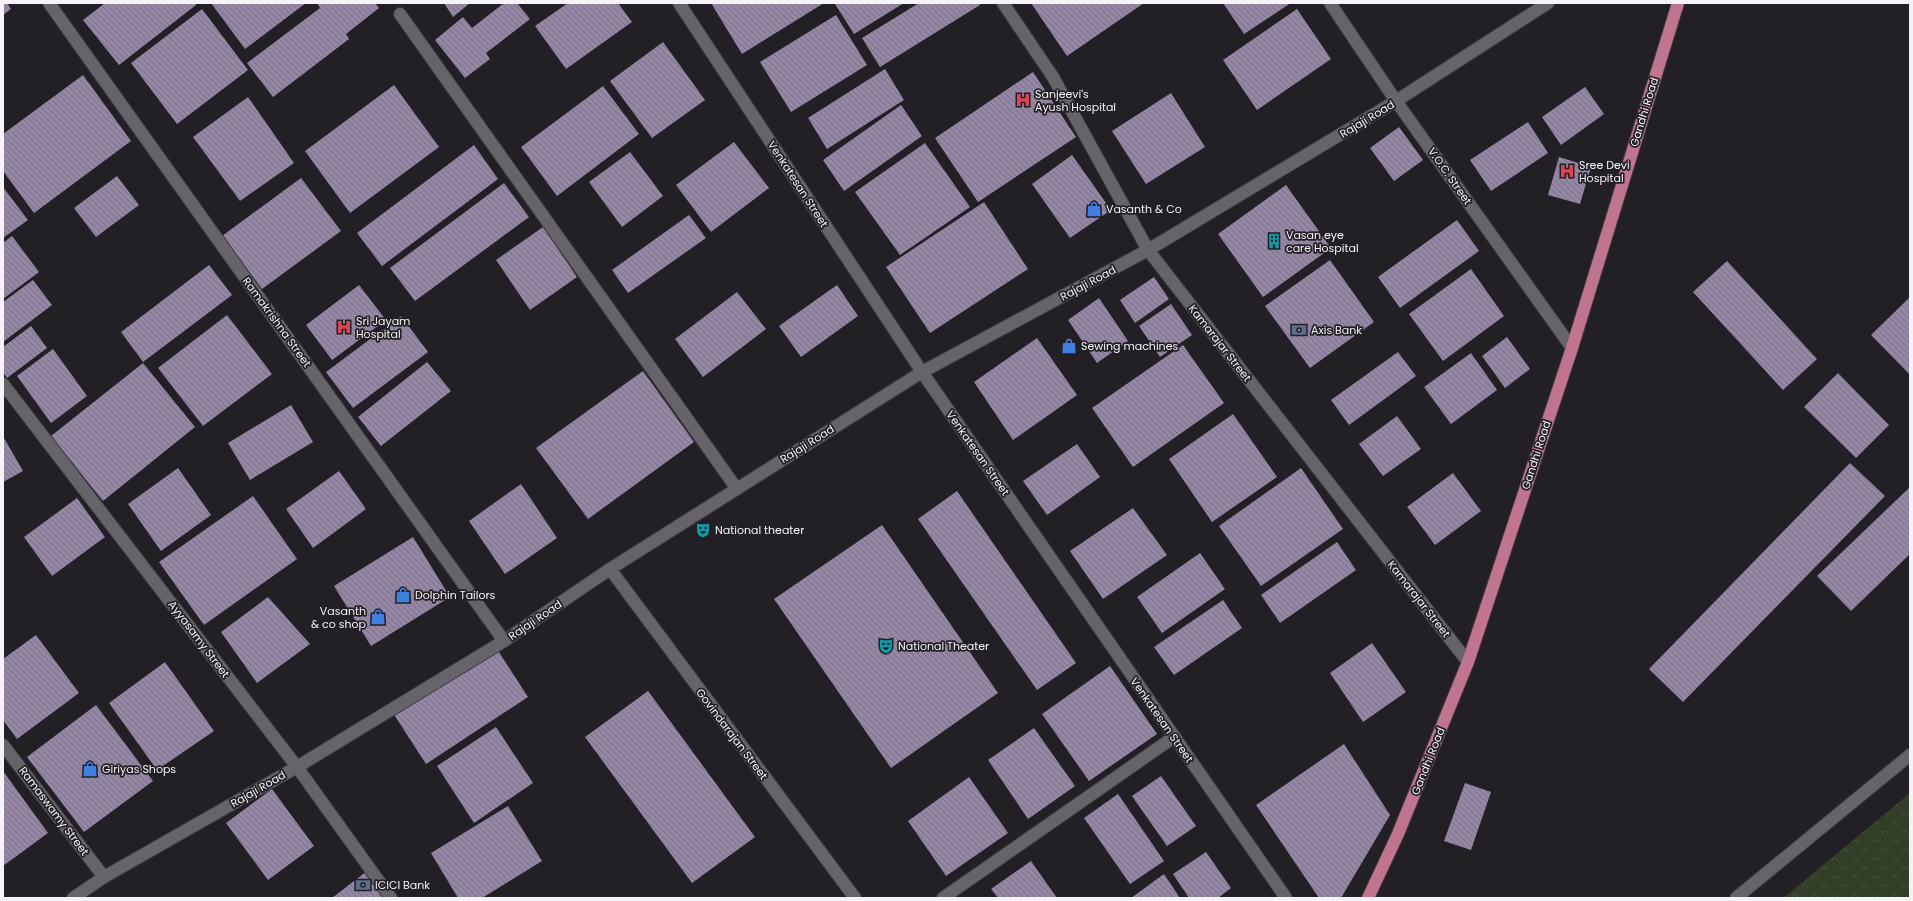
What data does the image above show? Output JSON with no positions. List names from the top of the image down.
{
  "streets": {
    "main road": ["Gandhi Road"],
    "street": [
      "Rajaji Road",
      "V.O.C. Street",
      "Venkatesan Street",
      "Ramakrishna Street",
      "Kamarajar Street",
      "Ayyasamy Street",
      "Govindarajan Street",
      "Ramaswamy Street"
    ]
  },
  "crossings": [
    ["Gandhi Road", "V.O.C. Street"],
    ["Gandhi Road", "Kamarajar Street"],
    ["Rajaji Road", "V.O.C. Street"],
    ["Rajaji Road", "Venkatesan Street"],
    ["Rajaji Road", "Ramakrishna Street"],
    ["Rajaji Road", "Kamarajar Street"],
    ["Rajaji Road", "Ayyasamy Street"],
    ["Rajaji Road", "Govindarajan Street"],
    ["Rajaji Road", "Ramaswamy Street"]
  ],
  "places": {
    "hospital": ["Sanjeevi's Ayush Hospital", "Sree Devi Hospital", "Sri Jayam Hospital"],
    "shop": [
      "Vasanth & Co",
      "Sewing machines",
      "Dolphin Tailors",
      "Vasanth & co shop",
      "Giriyas Shops"
    ],
    "building": ["Vasan eye care Hospital"],
    "bank": ["Axis Bank", "ICICI Bank"],
    "theatre": ["National theater", "National Theater"]
  }
}
